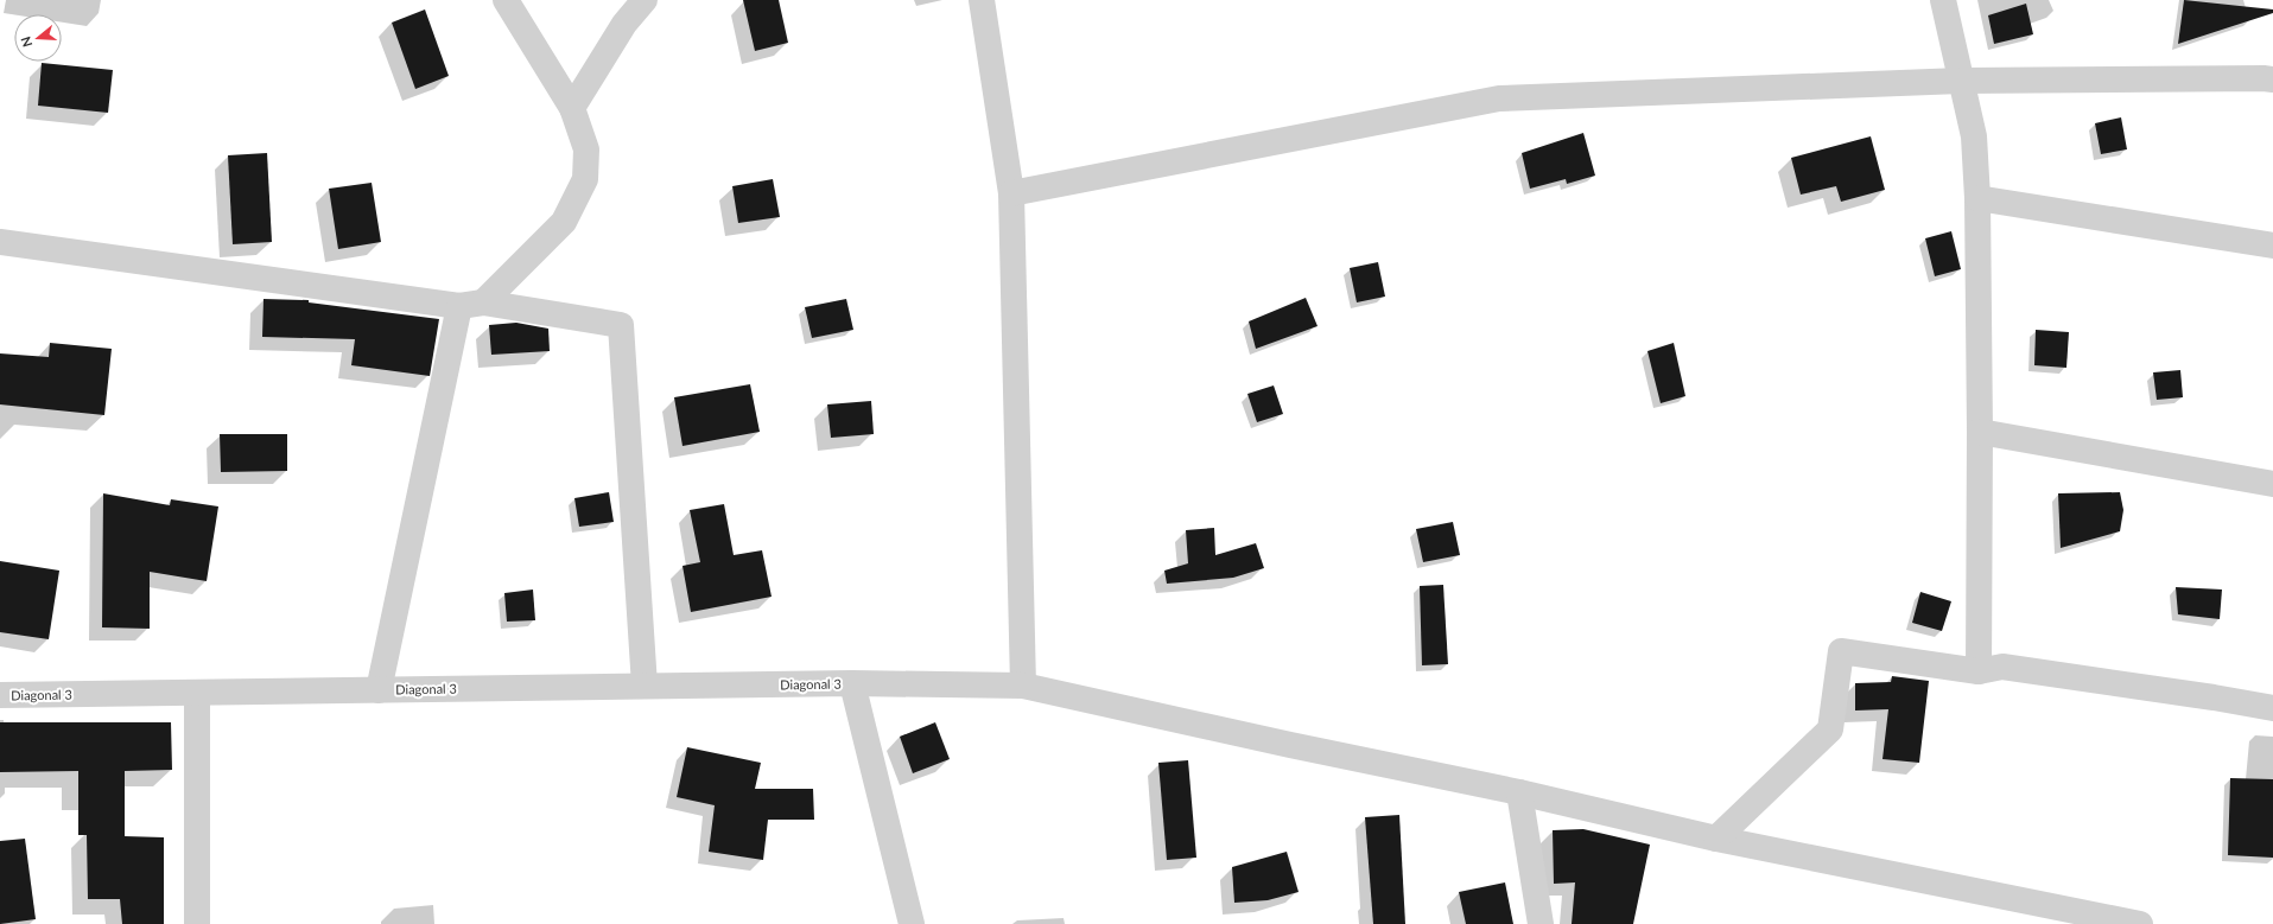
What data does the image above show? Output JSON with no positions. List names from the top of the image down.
{
  "streets": {
    "street": ["Diagonal 3"]
  },
  "north": "left"
}
